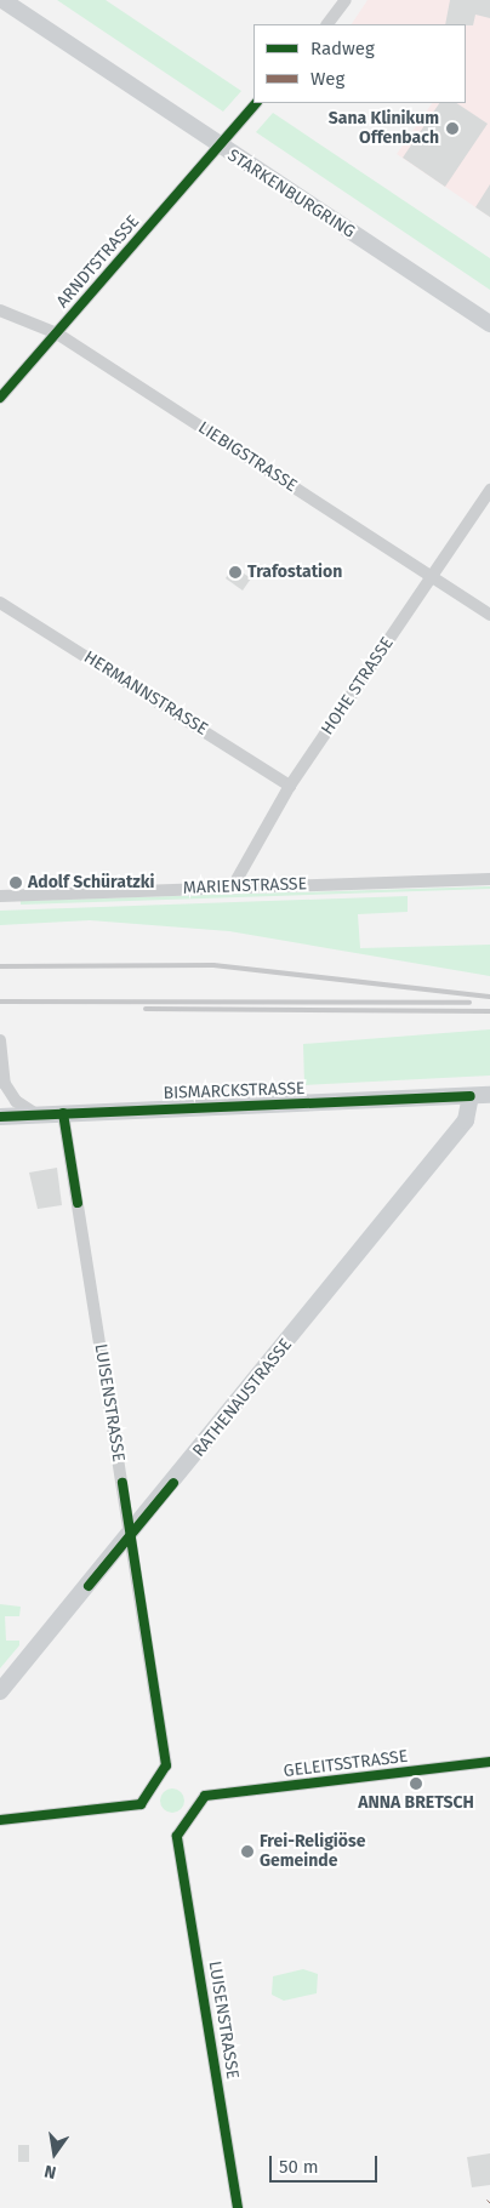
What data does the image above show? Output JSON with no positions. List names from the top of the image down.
{
  "streets": {
    "main road": ["STARKENBURGRING", "BISMARCKSTRASSE", "RATHENAUSTRASSE"],
    "street": [
      "ARNDTSTRASSE",
      "LIEBIGSTRASSE",
      "HOHE STRASSE",
      "HERMANNSTRASSE",
      "MARIENSTRASSE",
      "LUISENSTRASSE",
      "GELEITSSTRASSE"
    ]
  },
  "crossings": [
    ["STARKENBURGRING", "ARNDTSTRASSE"],
    ["ARNDTSTRASSE", "LIEBIGSTRASSE"],
    ["LIEBIGSTRASSE", "HOHE STRASSE"],
    ["HOHE STRASSE", "HERMANNSTRASSE"],
    ["HOHE STRASSE", "MARIENSTRASSE"],
    ["BISMARCKSTRASSE", "RATHENAUSTRASSE"],
    ["BISMARCKSTRASSE", "LUISENSTRASSE"],
    ["RATHENAUSTRASSE", "LUISENSTRASSE"],
    ["LUISENSTRASSE", "GELEITSSTRASSE"]
  ],
  "places": [
    "Sana Klinikum Offenbach",
    "Trafostation",
    "Adolf Schüratzki",
    "ANNA BRETSCH",
    "Frei-Religiöse Gemeinde"
  ],
  "legend": ["Radweg", "Weg"],
  "scale_bar": "50 m",
  "north": "bottom"
}
